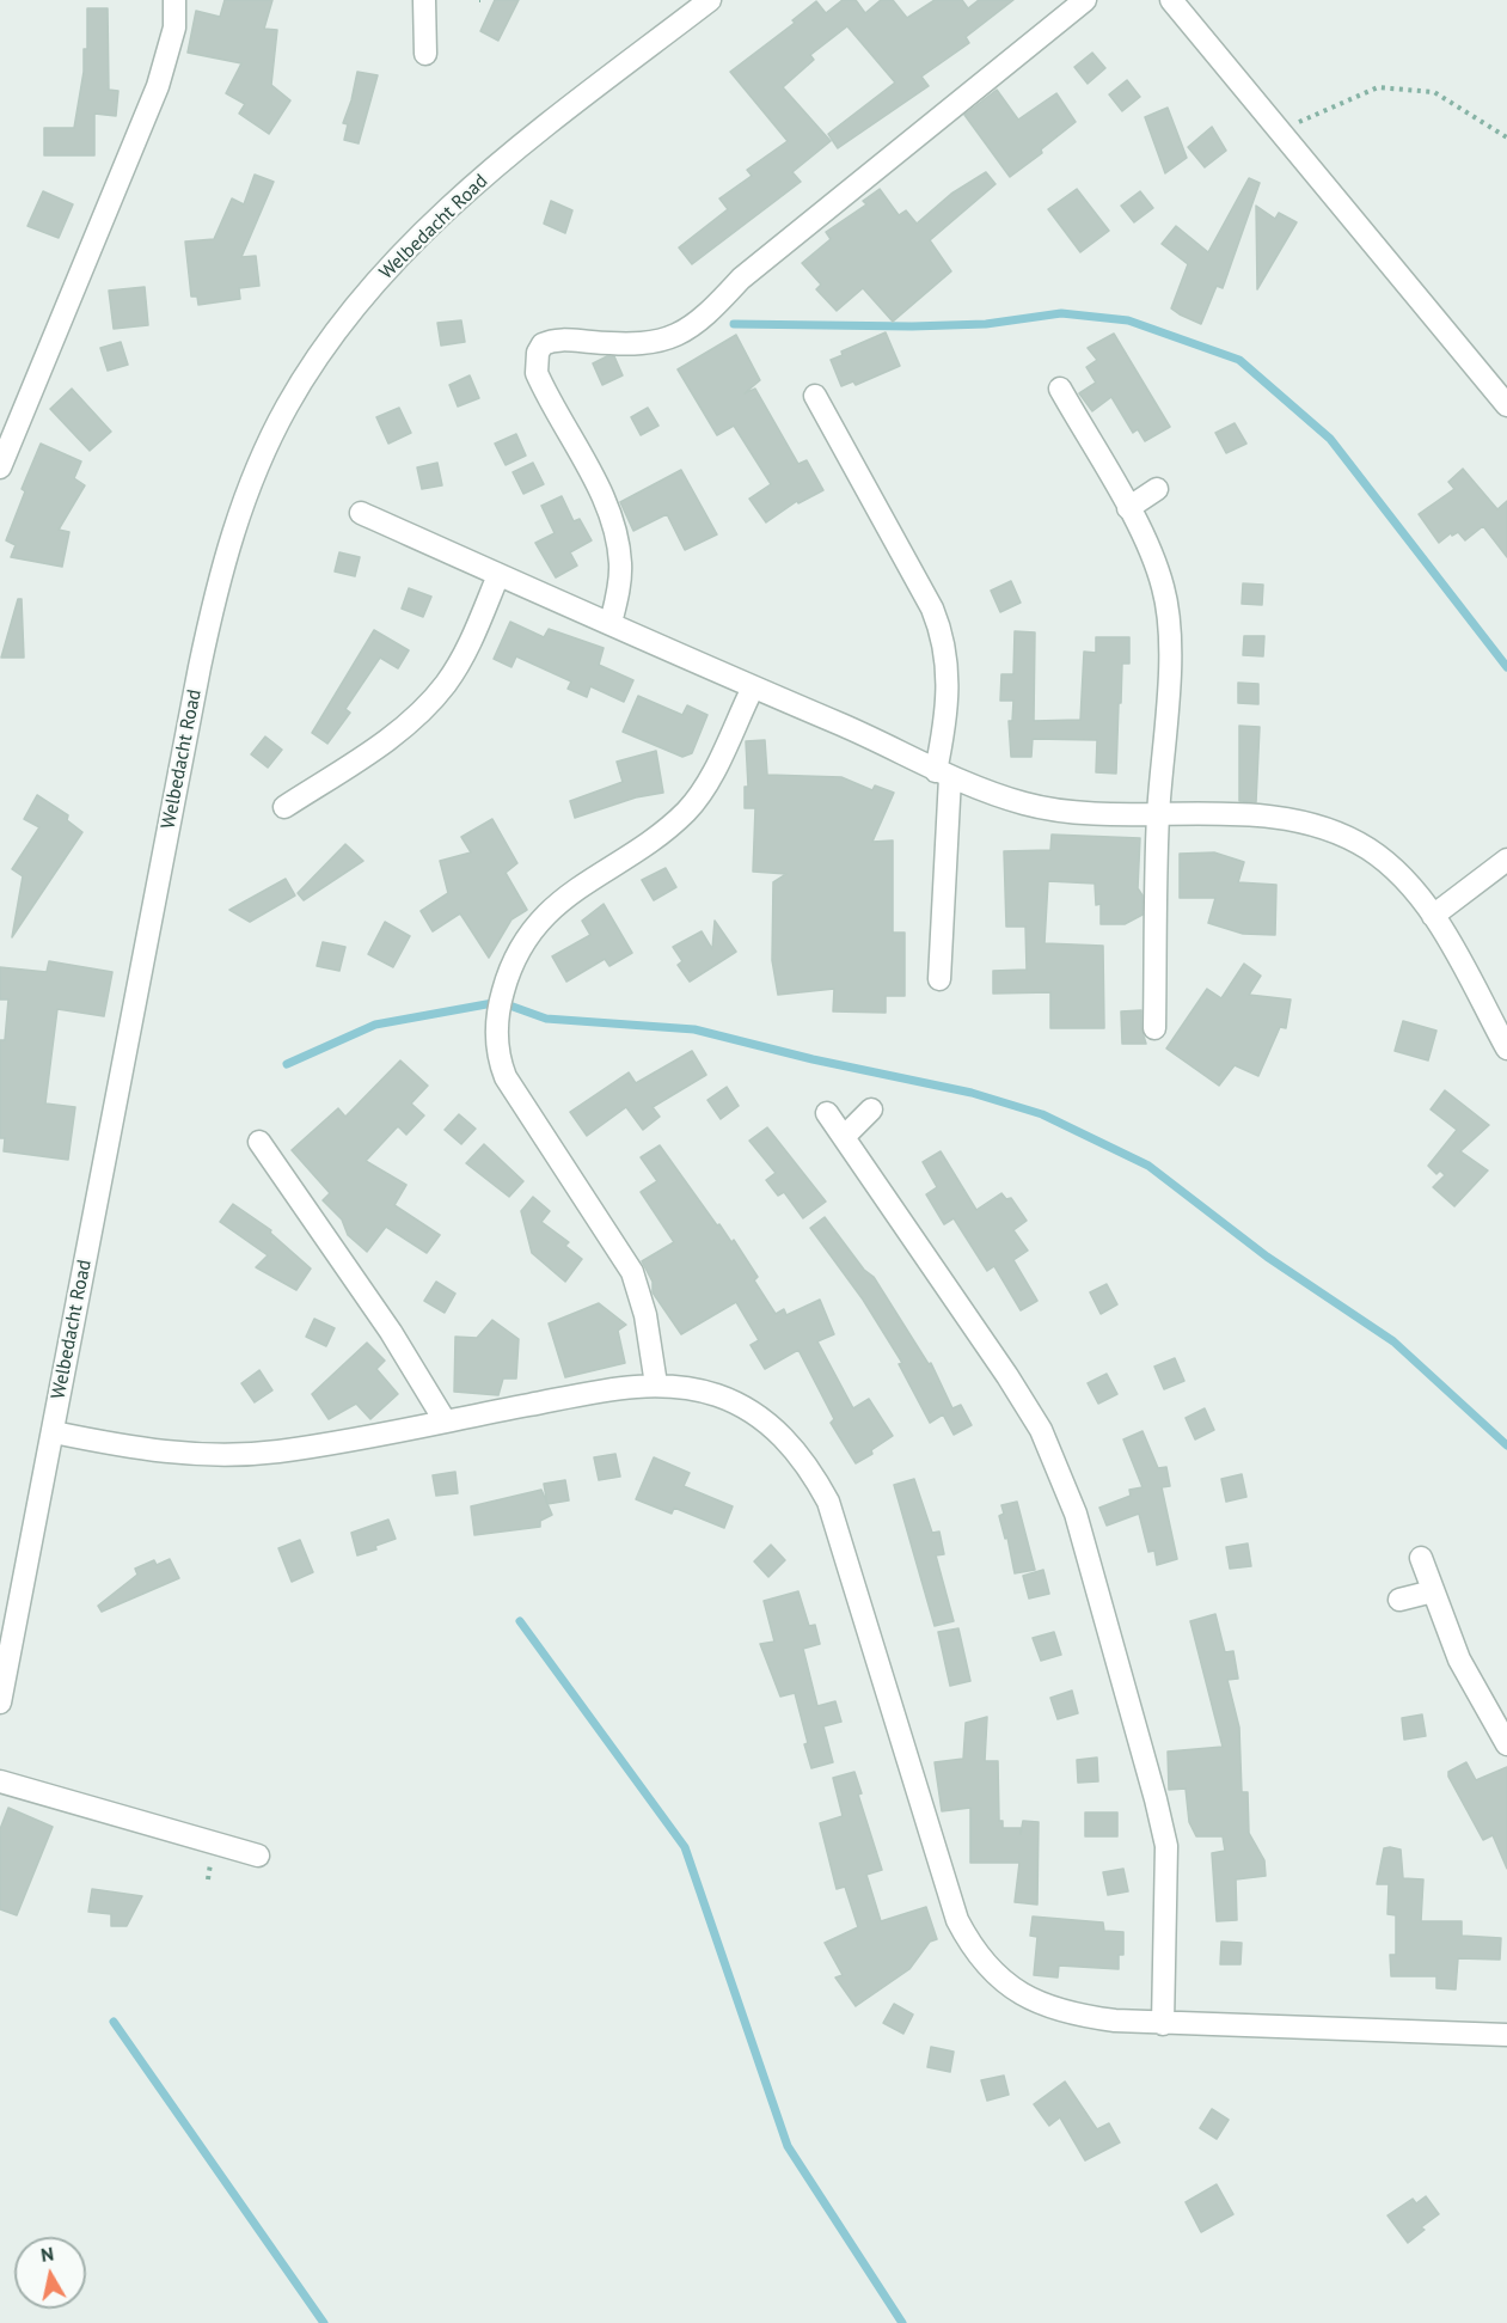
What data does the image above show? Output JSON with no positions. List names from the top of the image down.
{
  "streets": {
    "street": ["Welbedacht Road"]
  },
  "north": "top"
}
